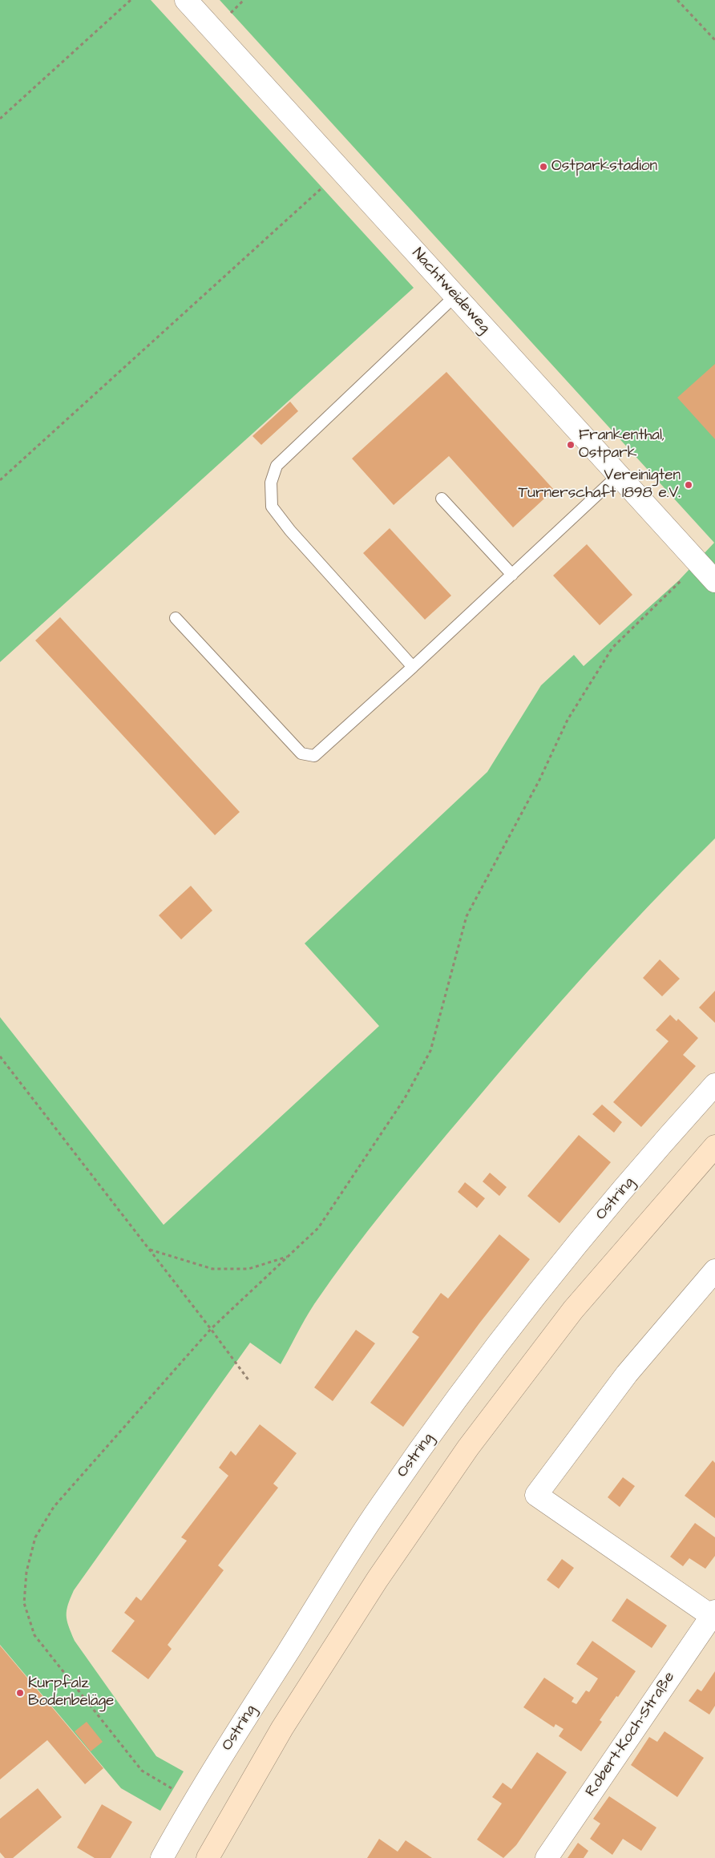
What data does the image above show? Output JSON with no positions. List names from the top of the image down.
{
  "streets": {
    "street": ["Nachtweideweg", "Ostring", "Robert-Koch-Straße"]
  },
  "places": [
    "Ostparkstadion",
    "Frankenthal, Ostpark",
    "Vereinigten Turnerschaft 1898 e.V.",
    "Kurpfalz Bodenbeläge"
  ]
}
